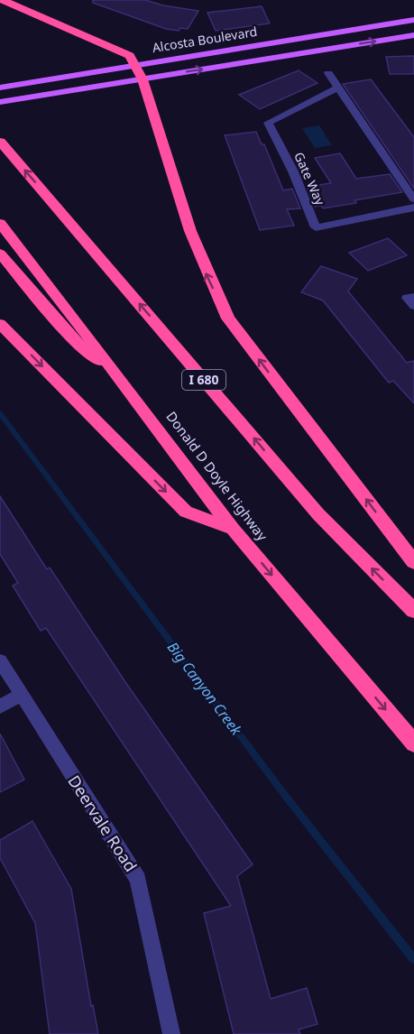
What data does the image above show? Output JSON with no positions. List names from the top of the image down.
{
  "streets": {
    "highway": ["I 680", "Donald D Doyle Highway"],
    "main road": ["Alcosta Boulevard"],
    "street": ["Gate Way", "Deervale Road"]
  },
  "water": ["Big Canyon Creek"]
}
